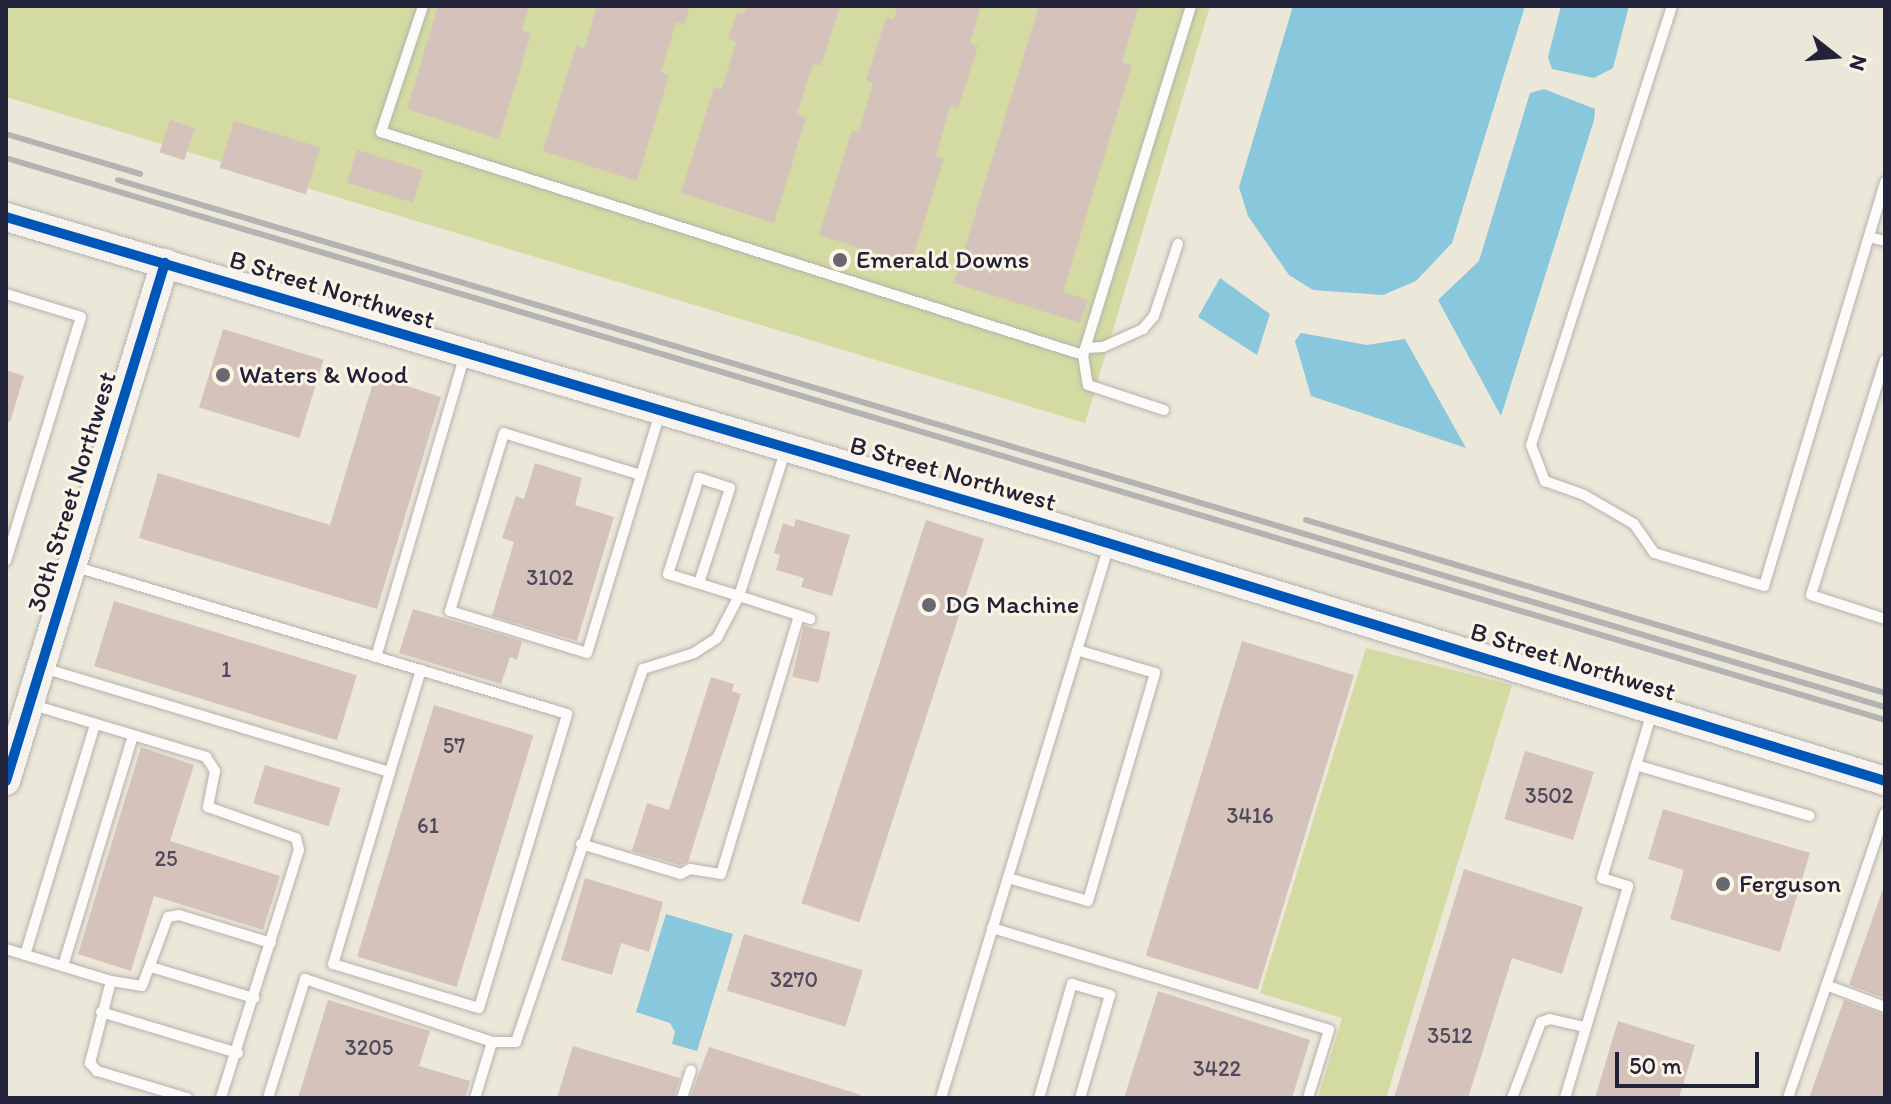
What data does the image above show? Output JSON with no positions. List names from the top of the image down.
{
  "streets": {
    "street": ["B Street Northwest", "30th Street Northwest"]
  },
  "crossings": [
    ["B Street Northwest", "30th Street Northwest"]
  ],
  "places": [
    "Emerald Downs",
    "Waters & Wood",
    "DG Machine",
    "Ferguson"
  ],
  "house_numbers": [
    "3102",
    "1",
    "57",
    "3502",
    "3416",
    "61",
    "25",
    "3270",
    "3512",
    "3205",
    "3422"
  ],
  "scale_bar": "50 m",
  "north": "right"
}
